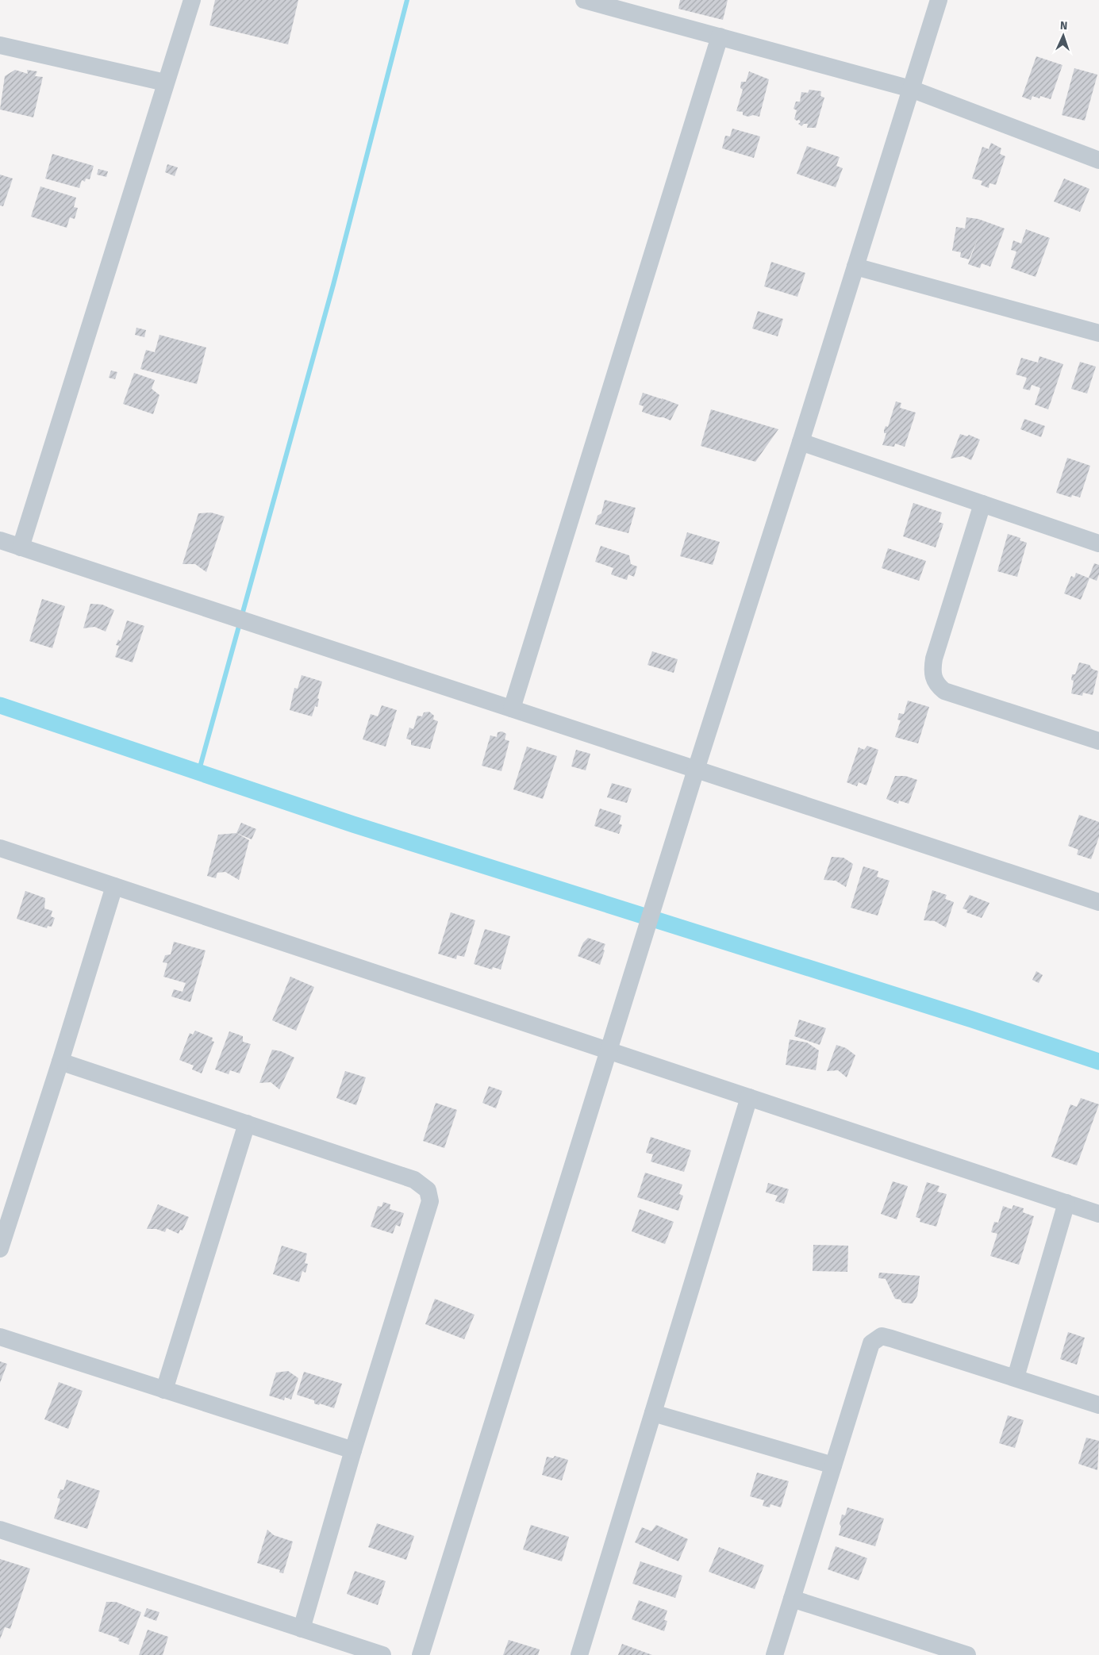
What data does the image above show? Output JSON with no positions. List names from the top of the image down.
{
  "north": "top"
}
